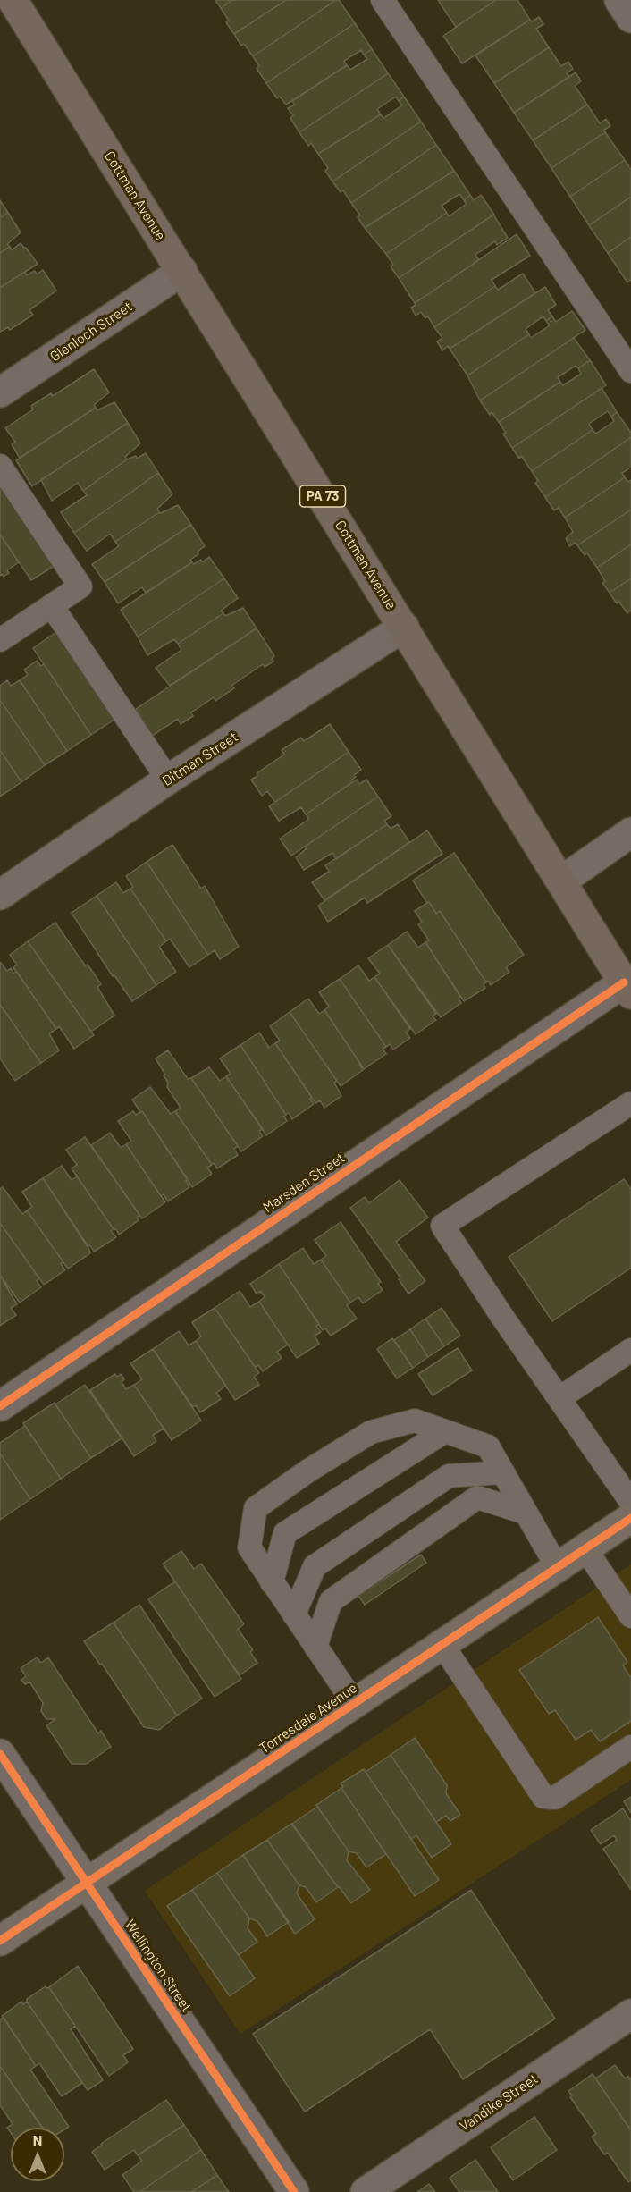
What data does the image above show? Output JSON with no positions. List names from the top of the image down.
{
  "streets": {
    "main road": ["Cottman Avenue", "PA 73", "Torresdale Avenue"],
    "street": [
      "Glenloch Street",
      "Ditman Street",
      "Marsden Street",
      "Wellington Street",
      "Vandike Street"
    ]
  },
  "crossings": [
    ["Cottman Avenue", "Glenloch Street"],
    ["Cottman Avenue", "Ditman Street"],
    ["Cottman Avenue", "Marsden Street"],
    ["Torresdale Avenue", "Wellington Street"]
  ],
  "north": "top"
}
